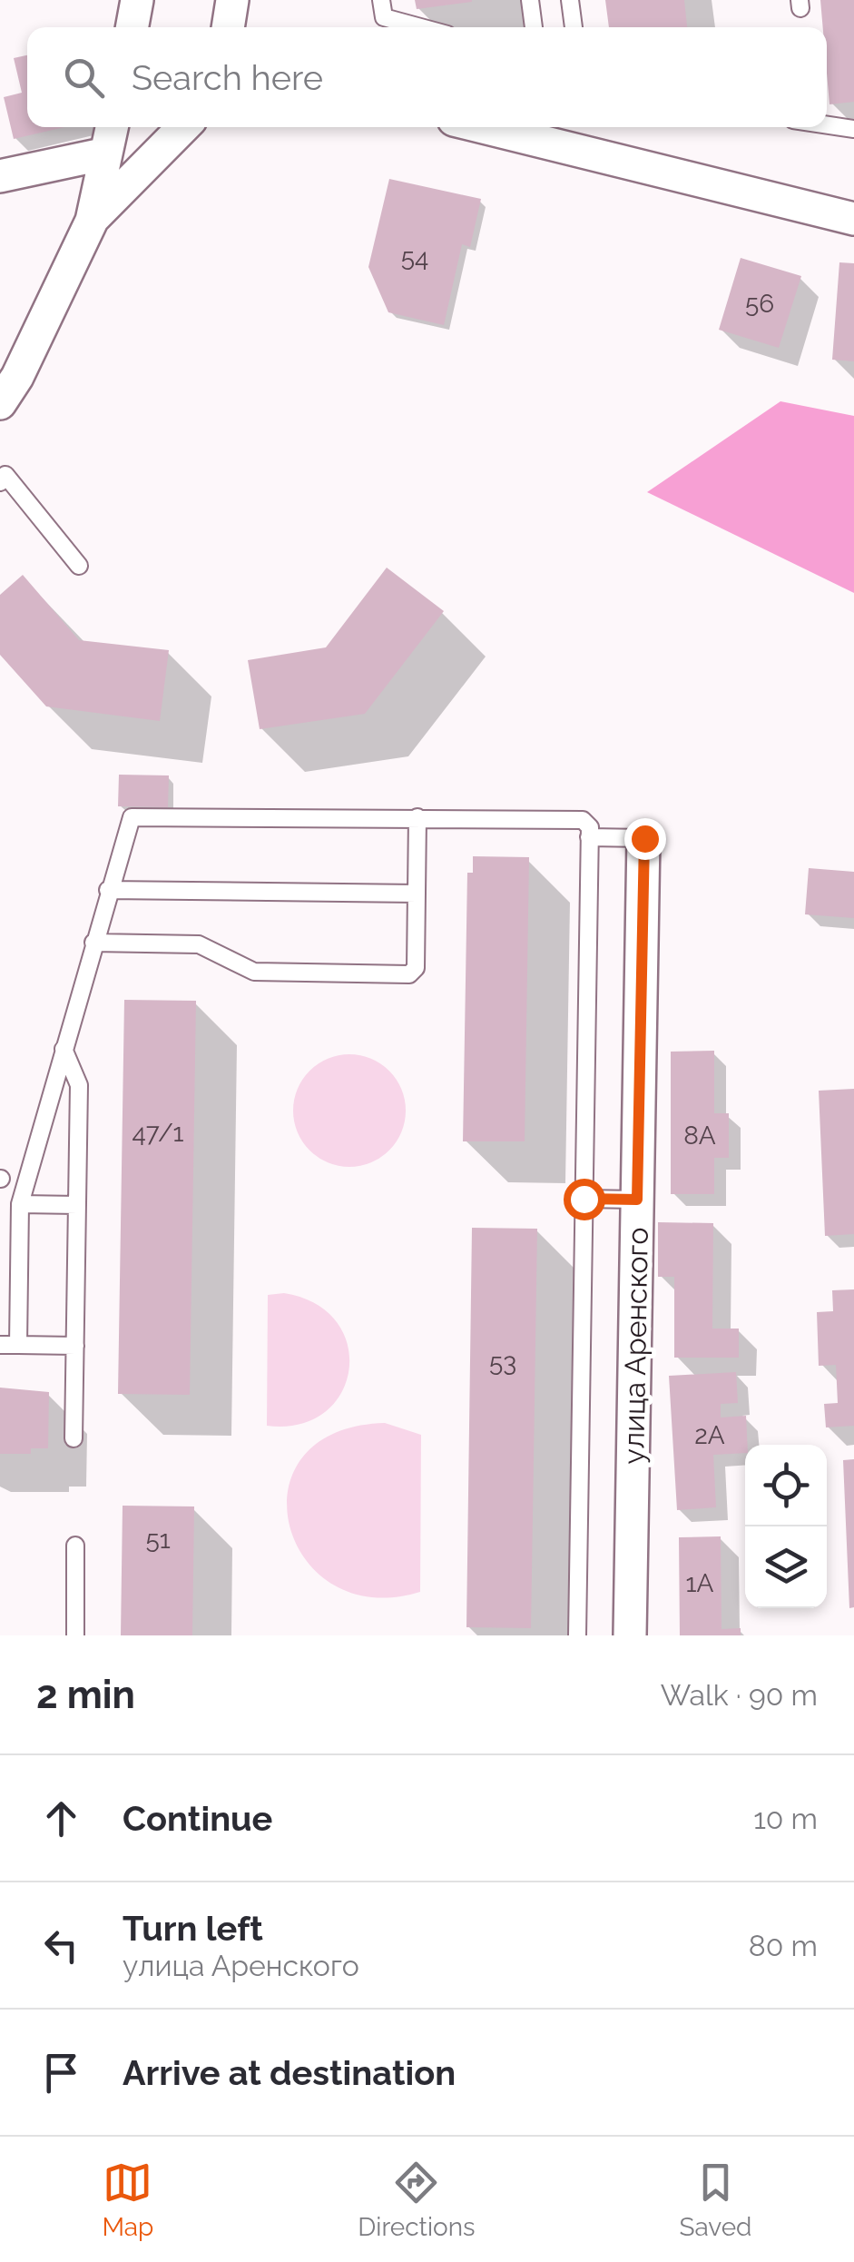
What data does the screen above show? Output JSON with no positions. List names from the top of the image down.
{
  "streets": {
    "street": ["улица Аренского"]
  },
  "house_numbers": [
    "54",
    "56",
    "47/1",
    "8А",
    "53",
    "2А",
    "51",
    "1А"
  ],
  "page": {
    "search": "Search here",
    "heading": ["2 min", "Walk · 90 m"],
    "list": [
      ["Continue", "10 m"],
      ["Turn left", "улица Аренского", "80 m"],
      "Arrive at destination"
    ],
    "nav": ["Map", "Directions", "Saved"]
  }
}
